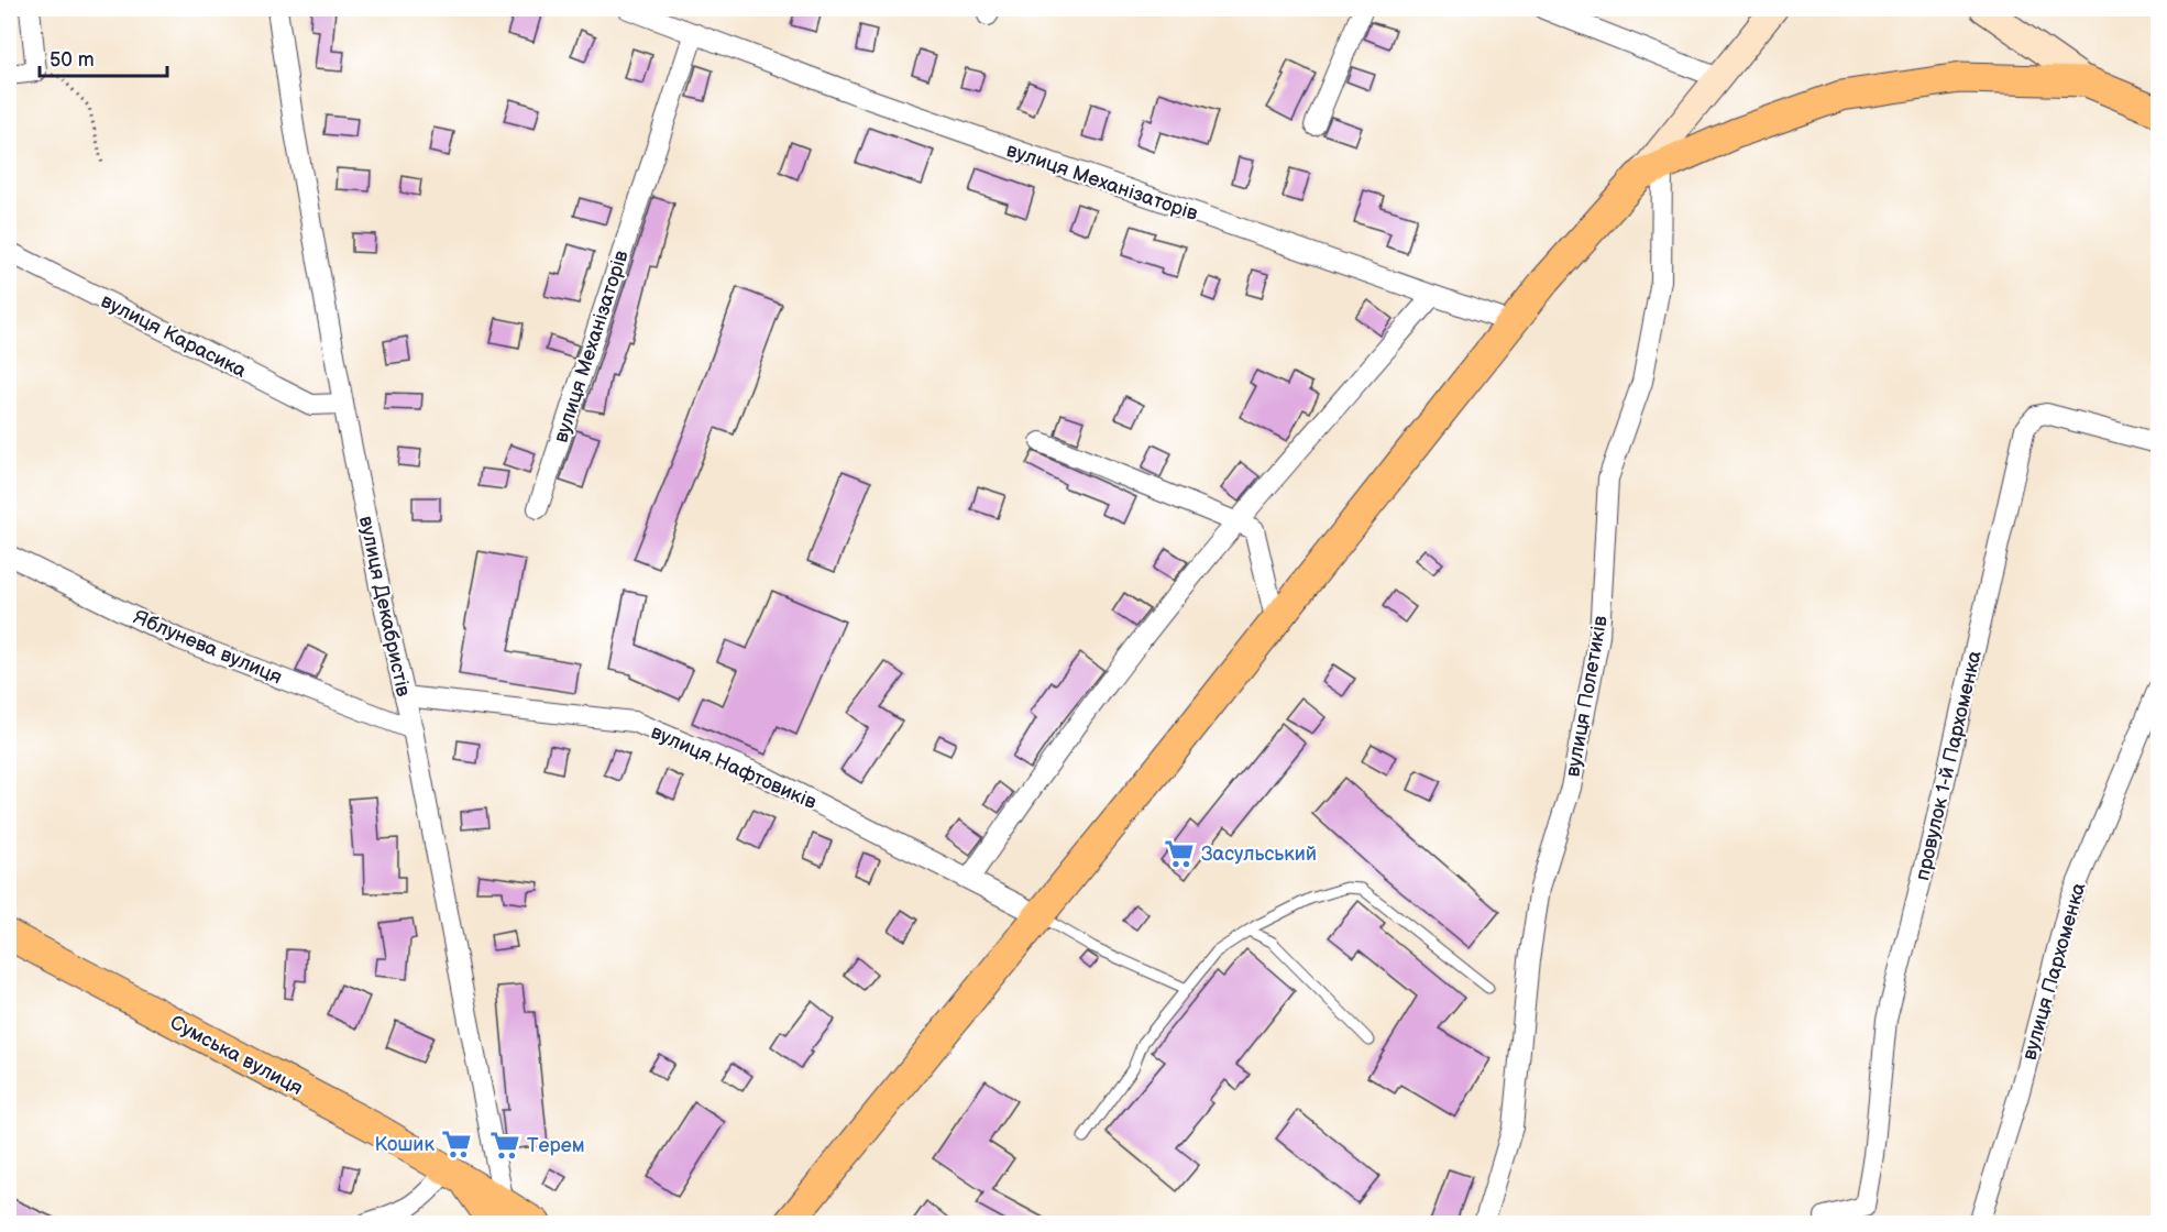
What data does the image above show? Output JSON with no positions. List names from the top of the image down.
{
  "streets": {
    "main road": ["Сумська вулиця"],
    "street": [
      "вулиця Механізаторів",
      "вулиця Карасика",
      "вулиця Декабристів",
      "Яблунева вулиця",
      "вулиця Полетиків",
      "провулок 1-й Пархоменка",
      "вулиця Нафтовиків",
      "вулиця Пархоменка"
    ]
  },
  "crossings": [
    ["вулиця Карасика", "вулиця Декабристів"],
    ["вулиця Декабристів", "Яблунева вулиця"],
    ["вулиця Декабристів", "вулиця Нафтовиків"]
  ],
  "places": {
    "supermarket": ["Засульський", "Кошик", "Терем"]
  },
  "scale_bar": "50 m"
}
